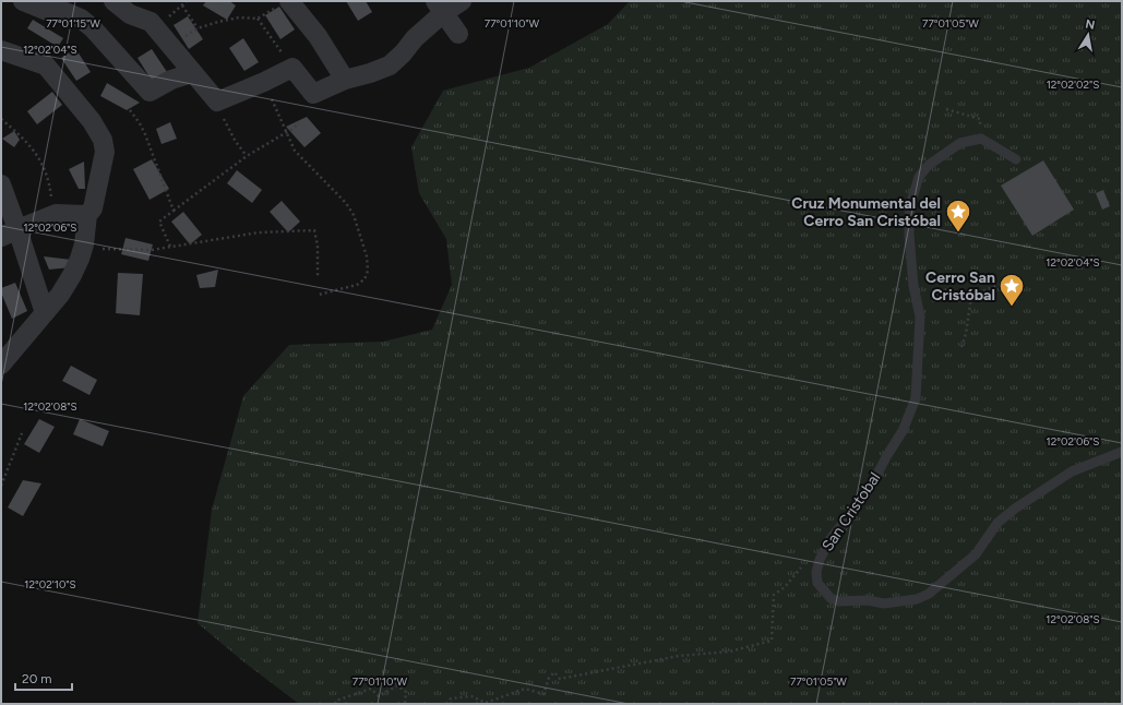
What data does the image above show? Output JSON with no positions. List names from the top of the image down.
{
  "streets": {
    "lane": ["San Cristobal"]
  },
  "places": {
    "place": ["Cruz Monumental del Cerro San Cristóbal", "Cerro San Cristóbal"]
  },
  "scale_bar": "20 m",
  "north": "top",
  "coordinates": [
    "77°01'15\"W",
    "77°01'10\"W",
    "77°01'05\"W",
    "12°02'04\"S",
    "12°02'02\"S",
    "12°02'06\"S",
    "12°02'08\"S",
    "12°02'10\"S"
  ]
}
